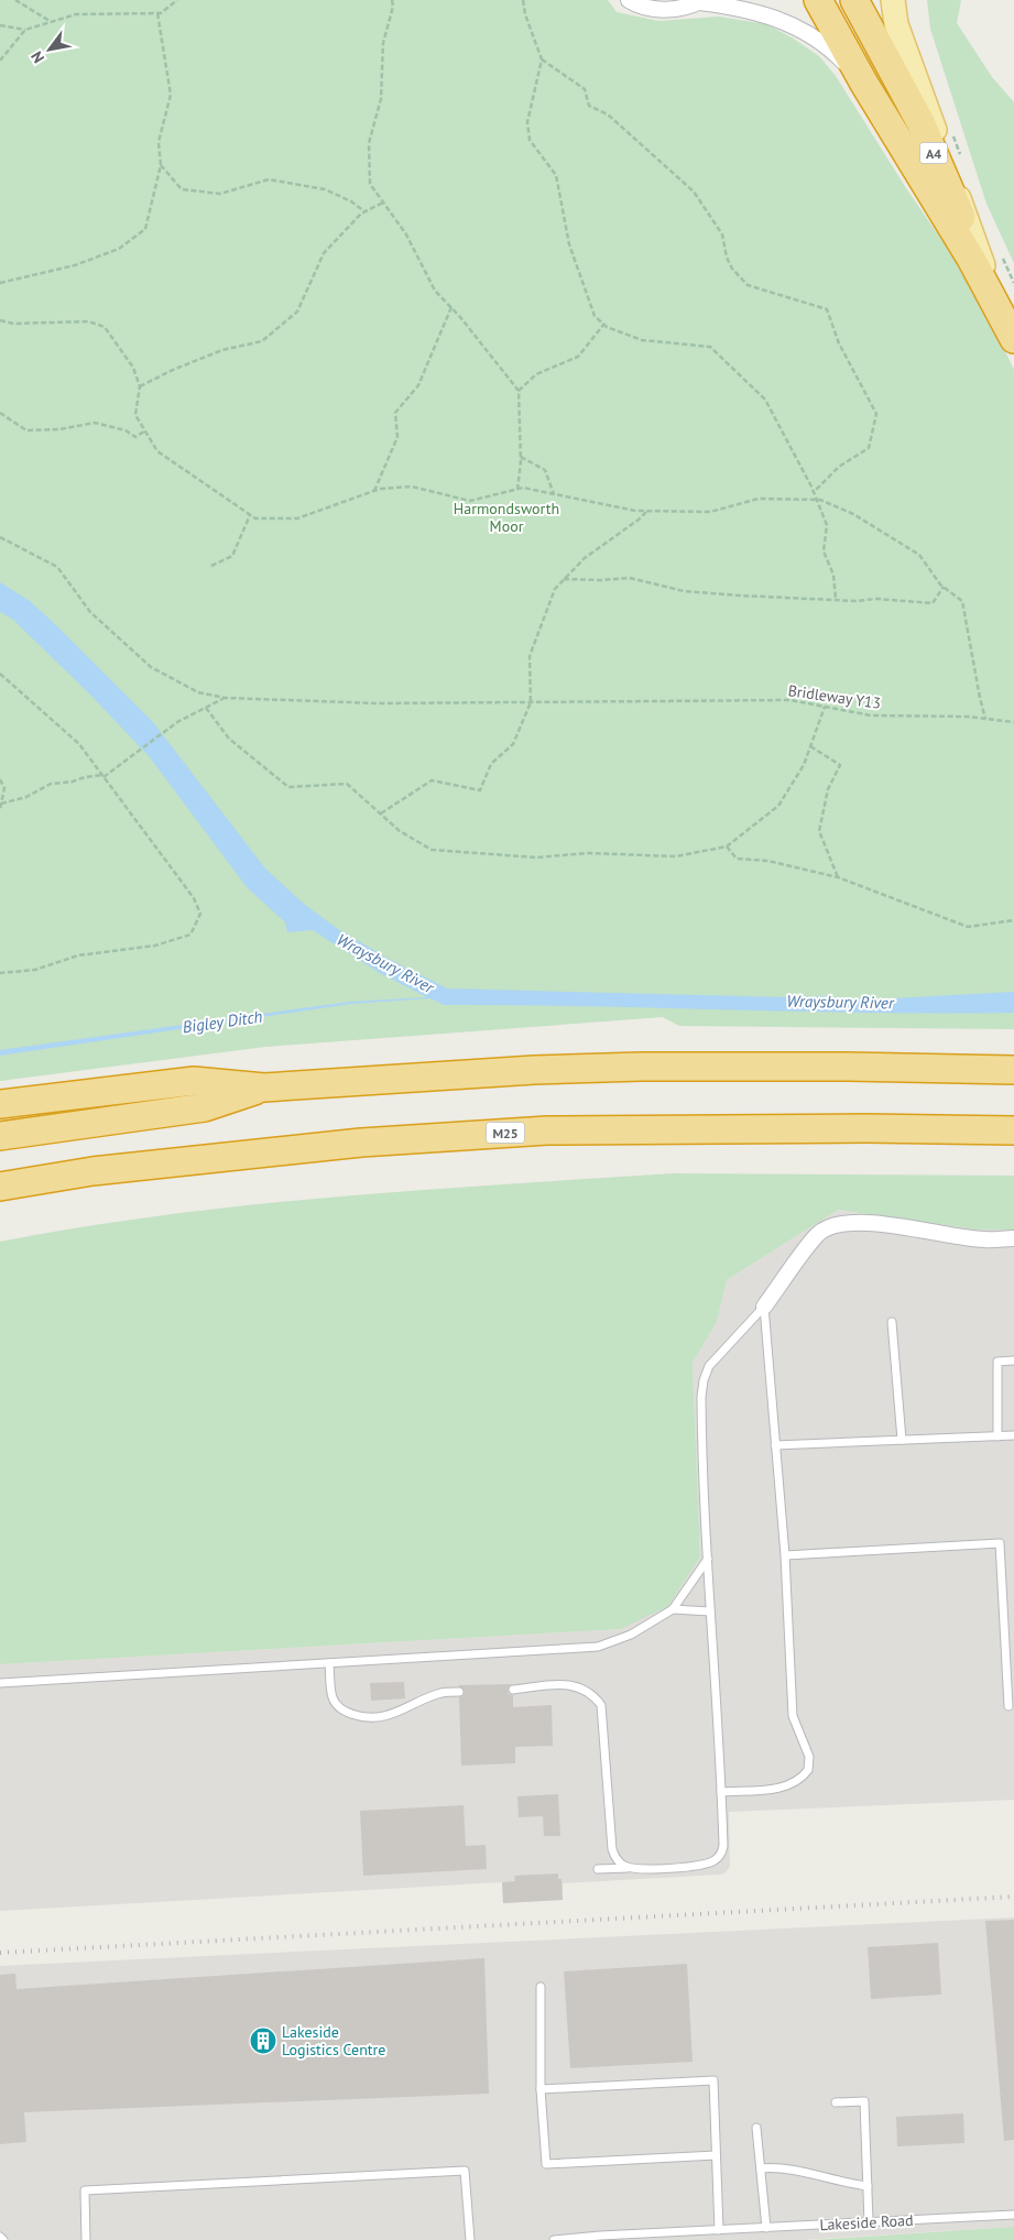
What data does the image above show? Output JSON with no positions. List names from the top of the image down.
{
  "streets": {
    "highway": ["A4", "M25"],
    "lane": ["Lakeside Road"],
    "path": ["Bridleway Y13"]
  },
  "water": ["Wraysbury River", "Bigley Ditch"],
  "parks": ["Harmondsworth Moor"],
  "places": {
    "building": ["Lakeside Logistics Centre"]
  },
  "north": "bottom left"
}
